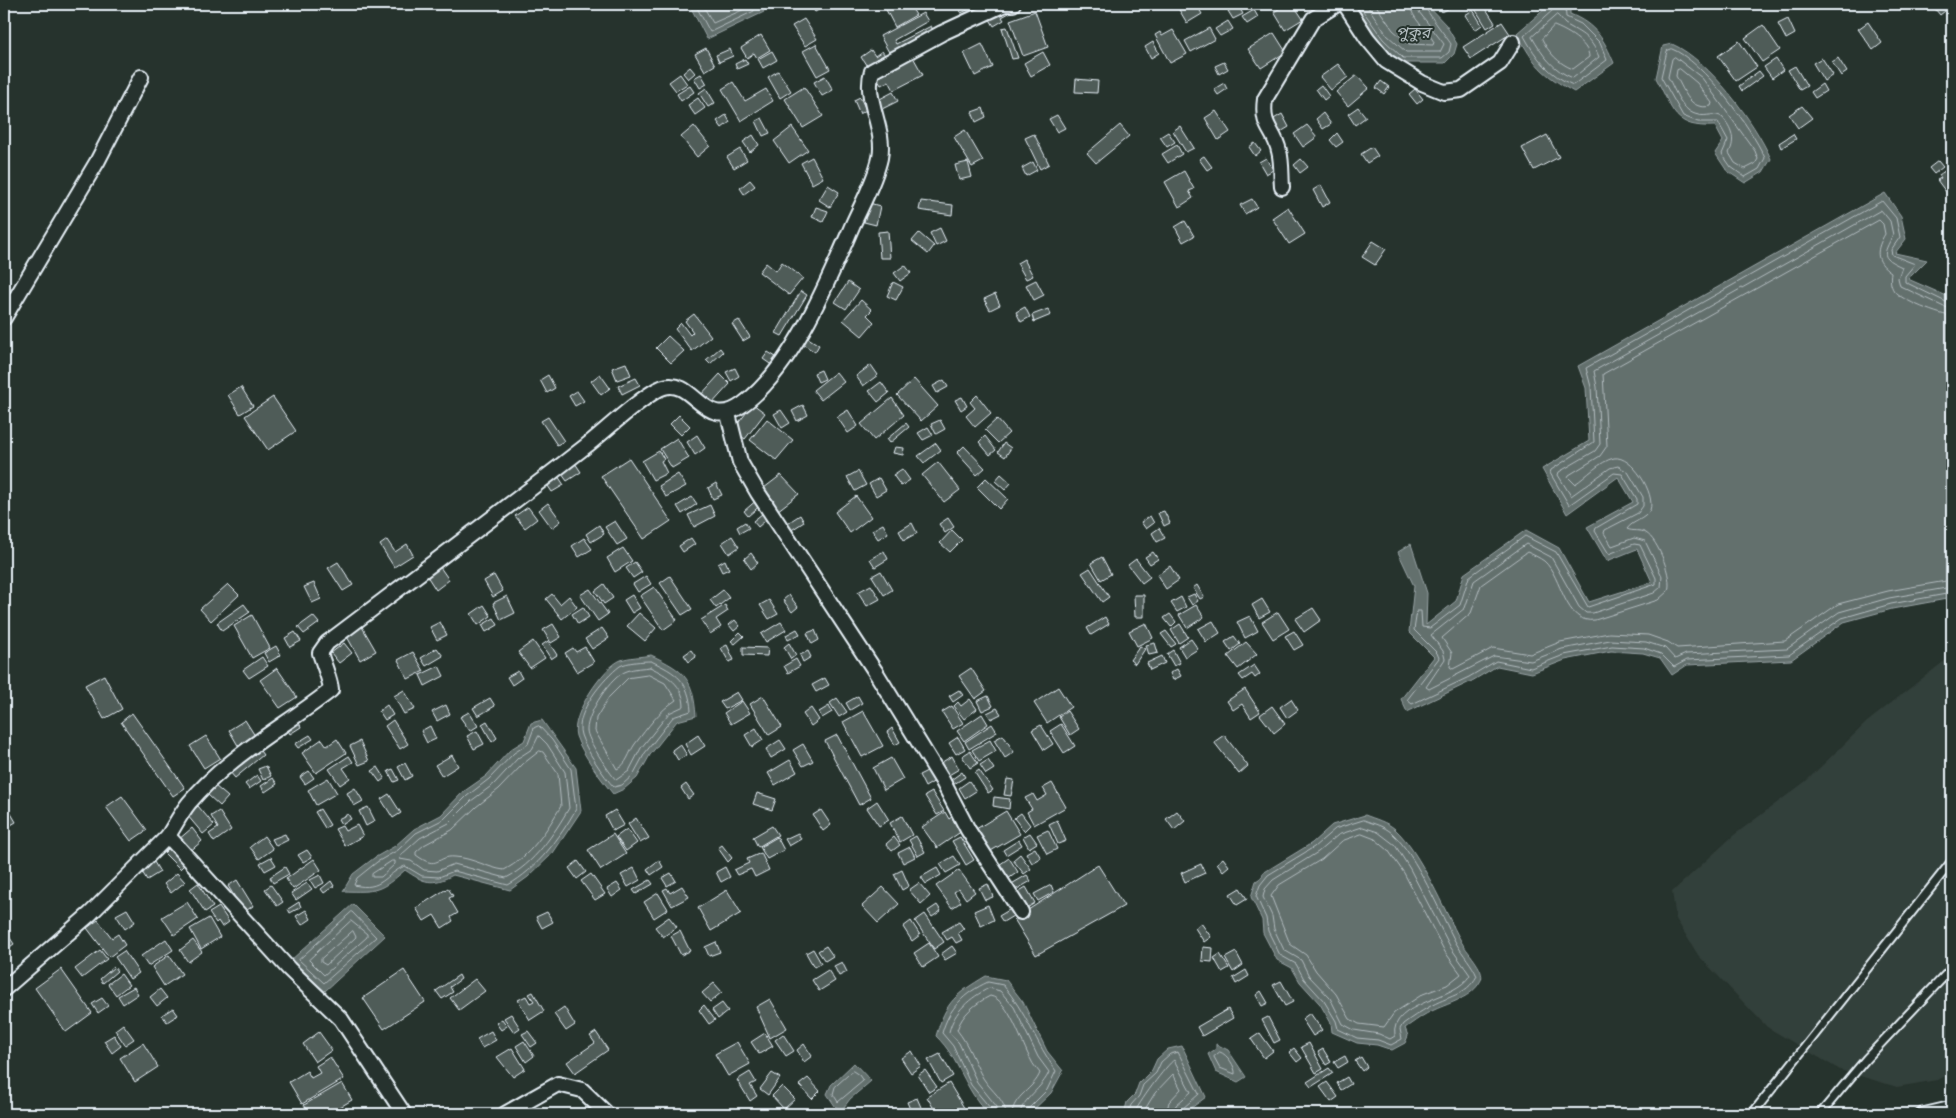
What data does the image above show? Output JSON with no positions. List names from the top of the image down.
{
  "water": ["পুকুর"]
}
